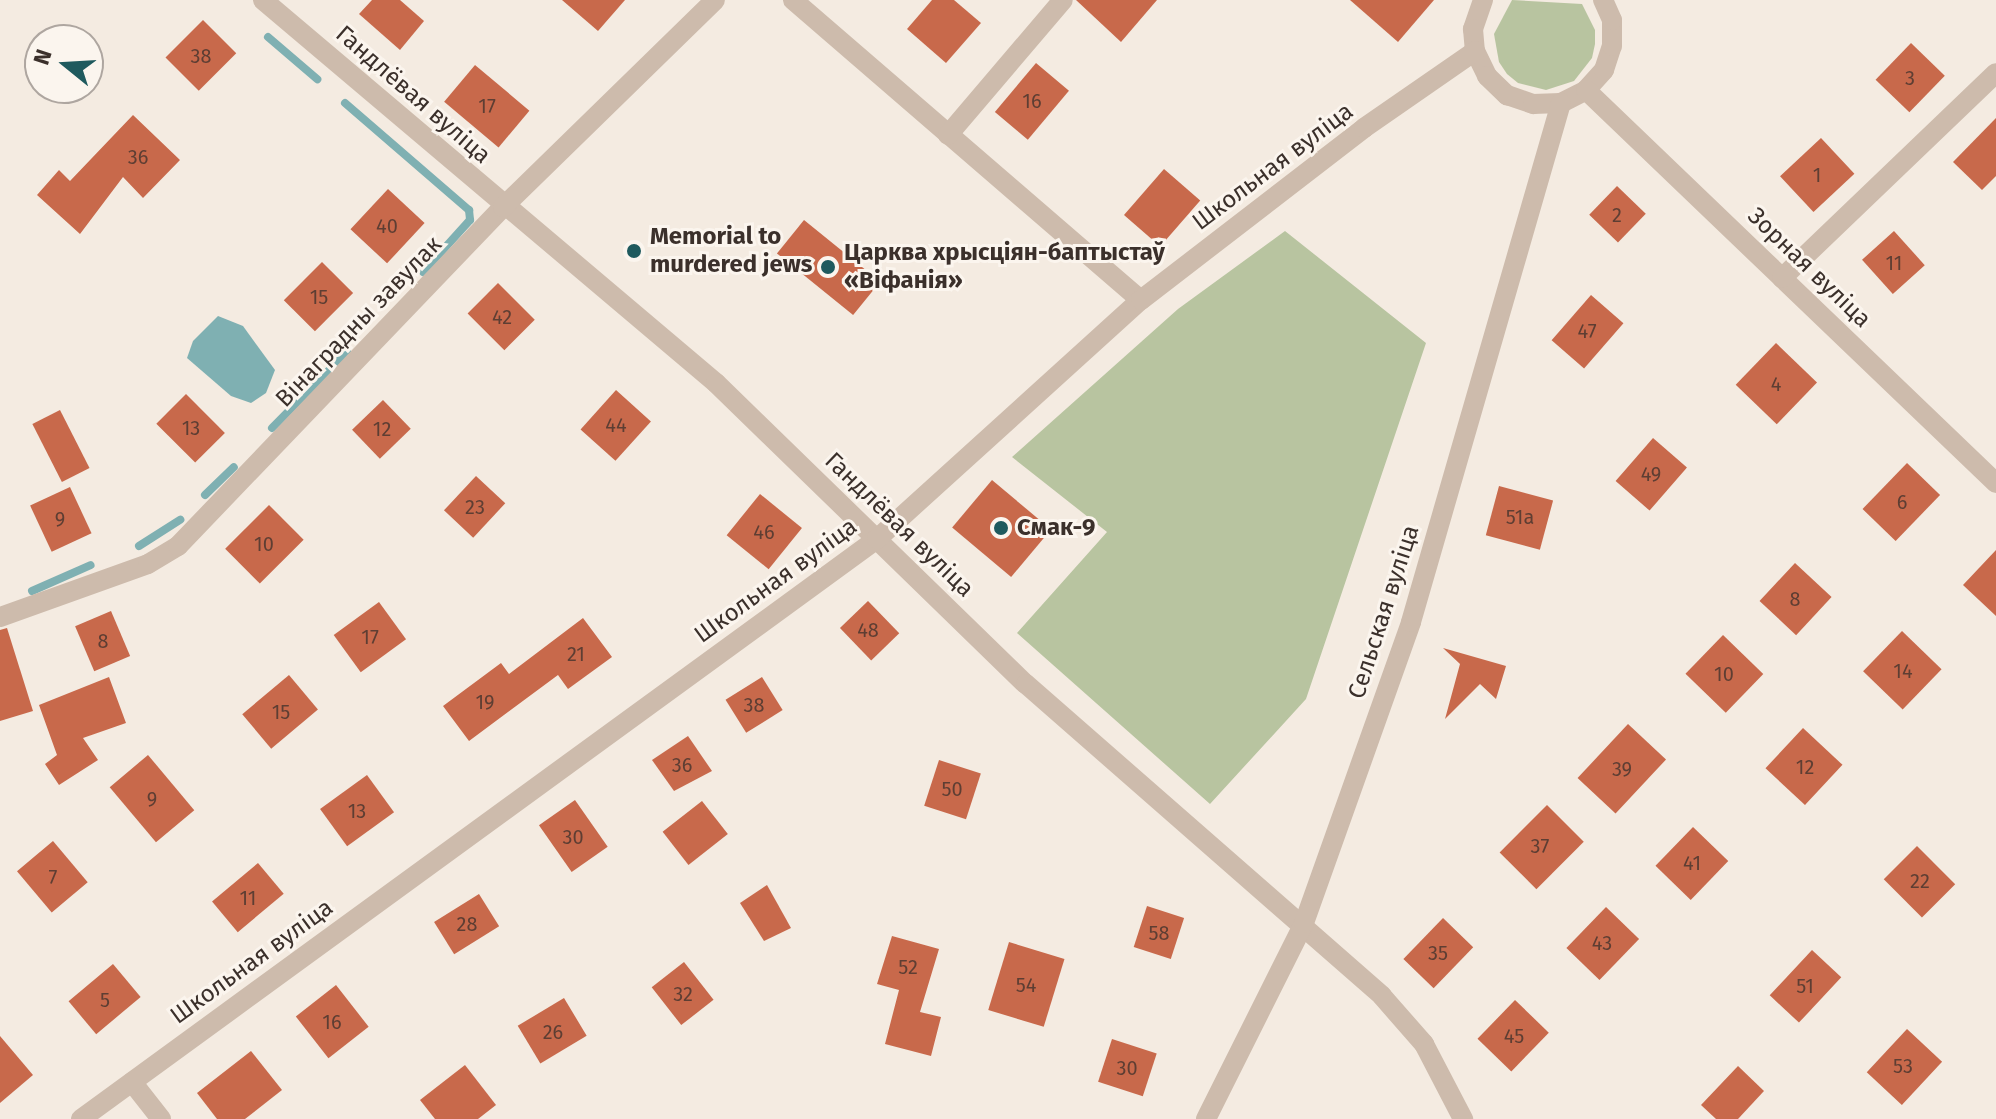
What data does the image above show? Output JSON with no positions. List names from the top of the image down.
{
  "streets": {
    "street": [
      "Гандлёвая вуліца",
      "Школьная вуліца",
      "Зорная вуліца",
      "Вінаградны завулак",
      "Сельская вуліца"
    ]
  },
  "crossings": [
    ["Гандлёвая вуліца", "Школьная вуліца"],
    ["Гандлёвая вуліца", "Вінаградны завулак"],
    ["Гандлёвая вуліца", "Сельская вуліца"]
  ],
  "places": ["Memorial to murdered jews", "Царква хрысціян-баптыстаў «Віфанія»", "Смак-9"],
  "house_numbers": [
    "38",
    "3",
    "16",
    "17",
    "36",
    "1",
    "2",
    "40",
    "11",
    "15",
    "42",
    "47",
    "4",
    "44",
    "13",
    "12",
    "49",
    "6",
    "23",
    "51а",
    "9",
    "46",
    "10",
    "8",
    "48",
    "17",
    "8",
    "21",
    "14",
    "10",
    "19",
    "38",
    "15",
    "36",
    "12",
    "39",
    "50",
    "9",
    "13",
    "30",
    "37",
    "41",
    "7",
    "22",
    "11",
    "28",
    "58",
    "43",
    "35",
    "52",
    "54",
    "51",
    "32",
    "5",
    "16",
    "26",
    "45",
    "53",
    "30"
  ],
  "north": "left"
}
